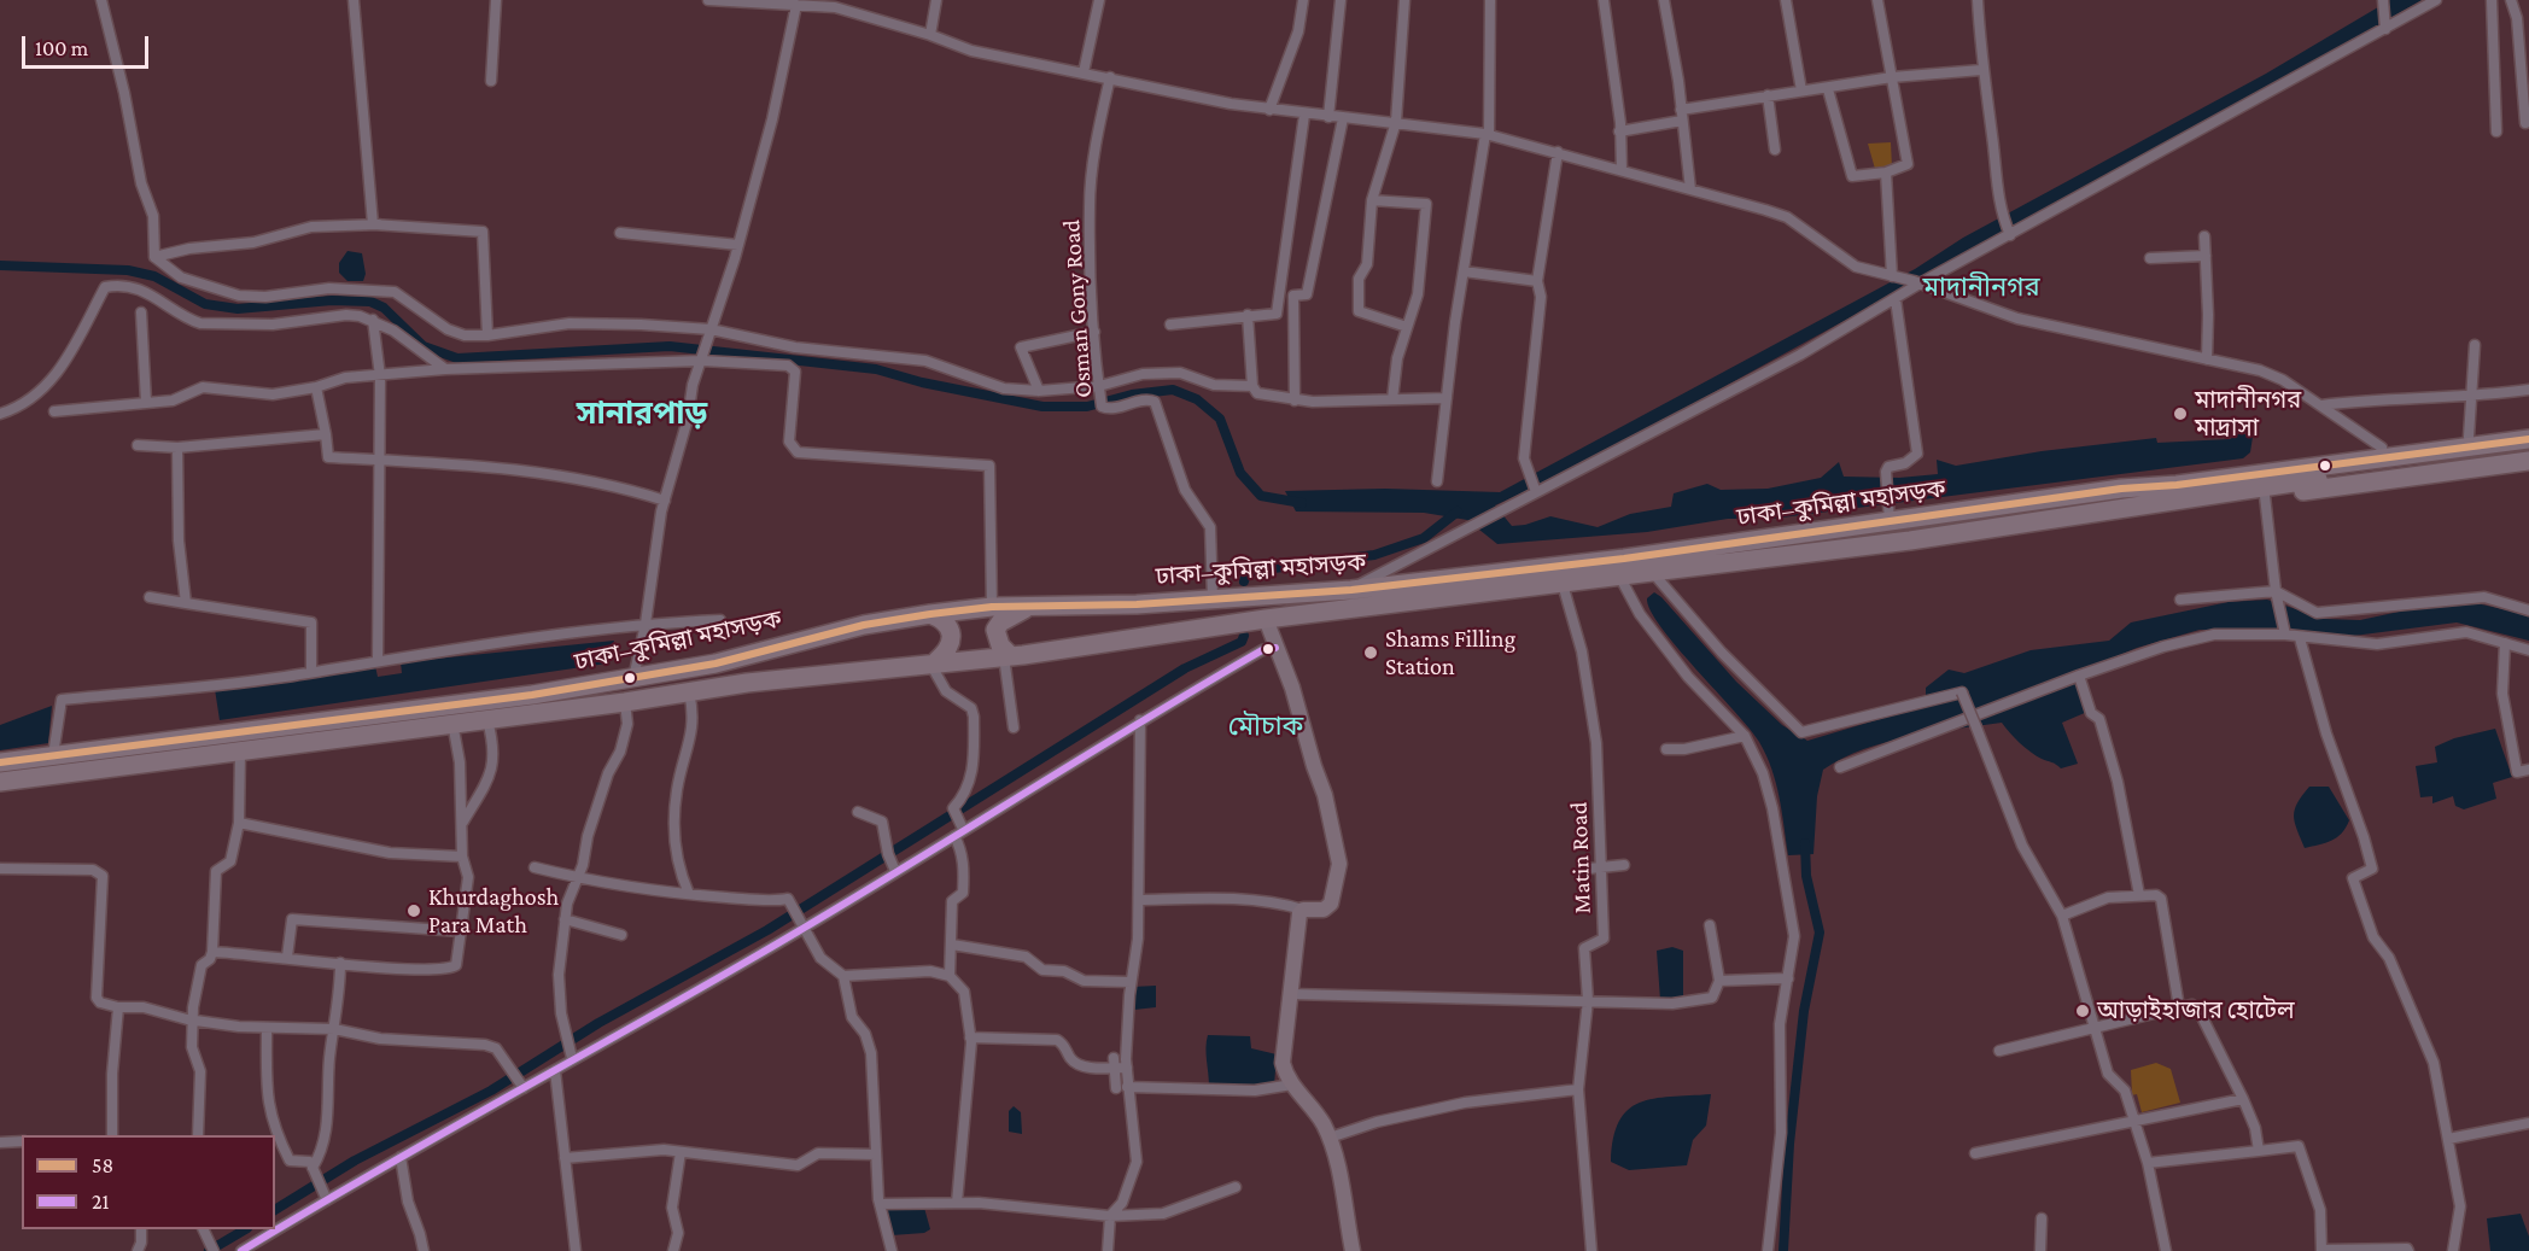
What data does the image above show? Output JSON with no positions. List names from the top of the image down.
{
  "streets": {
    "highway": ["ঢাকা–কুমিল্লা মহাসড়ক"],
    "street": ["Osman Gony Road", "Matin Road"]
  },
  "crossings": [
    ["Osman Gony Road", "ঢাকা–কুমিল্লা মহাসড়ক"],
    ["ঢাকা–কুমিল্লা মহাসড়ক", "Matin Road"]
  ],
  "districts": ["মাদানীনগর", "সানারপাড়", "মৌচাক"],
  "places": [
    "মাদানীনগর মাদ্রাসা",
    "Shams Filling Station",
    "Khurdaghosh Para Math",
    "আড়াইহাজার হোটেল"
  ],
  "lines": ["transit line 58", "transit line 21"],
  "legend": ["58", "21"],
  "scale_bar": "100 m"
}
